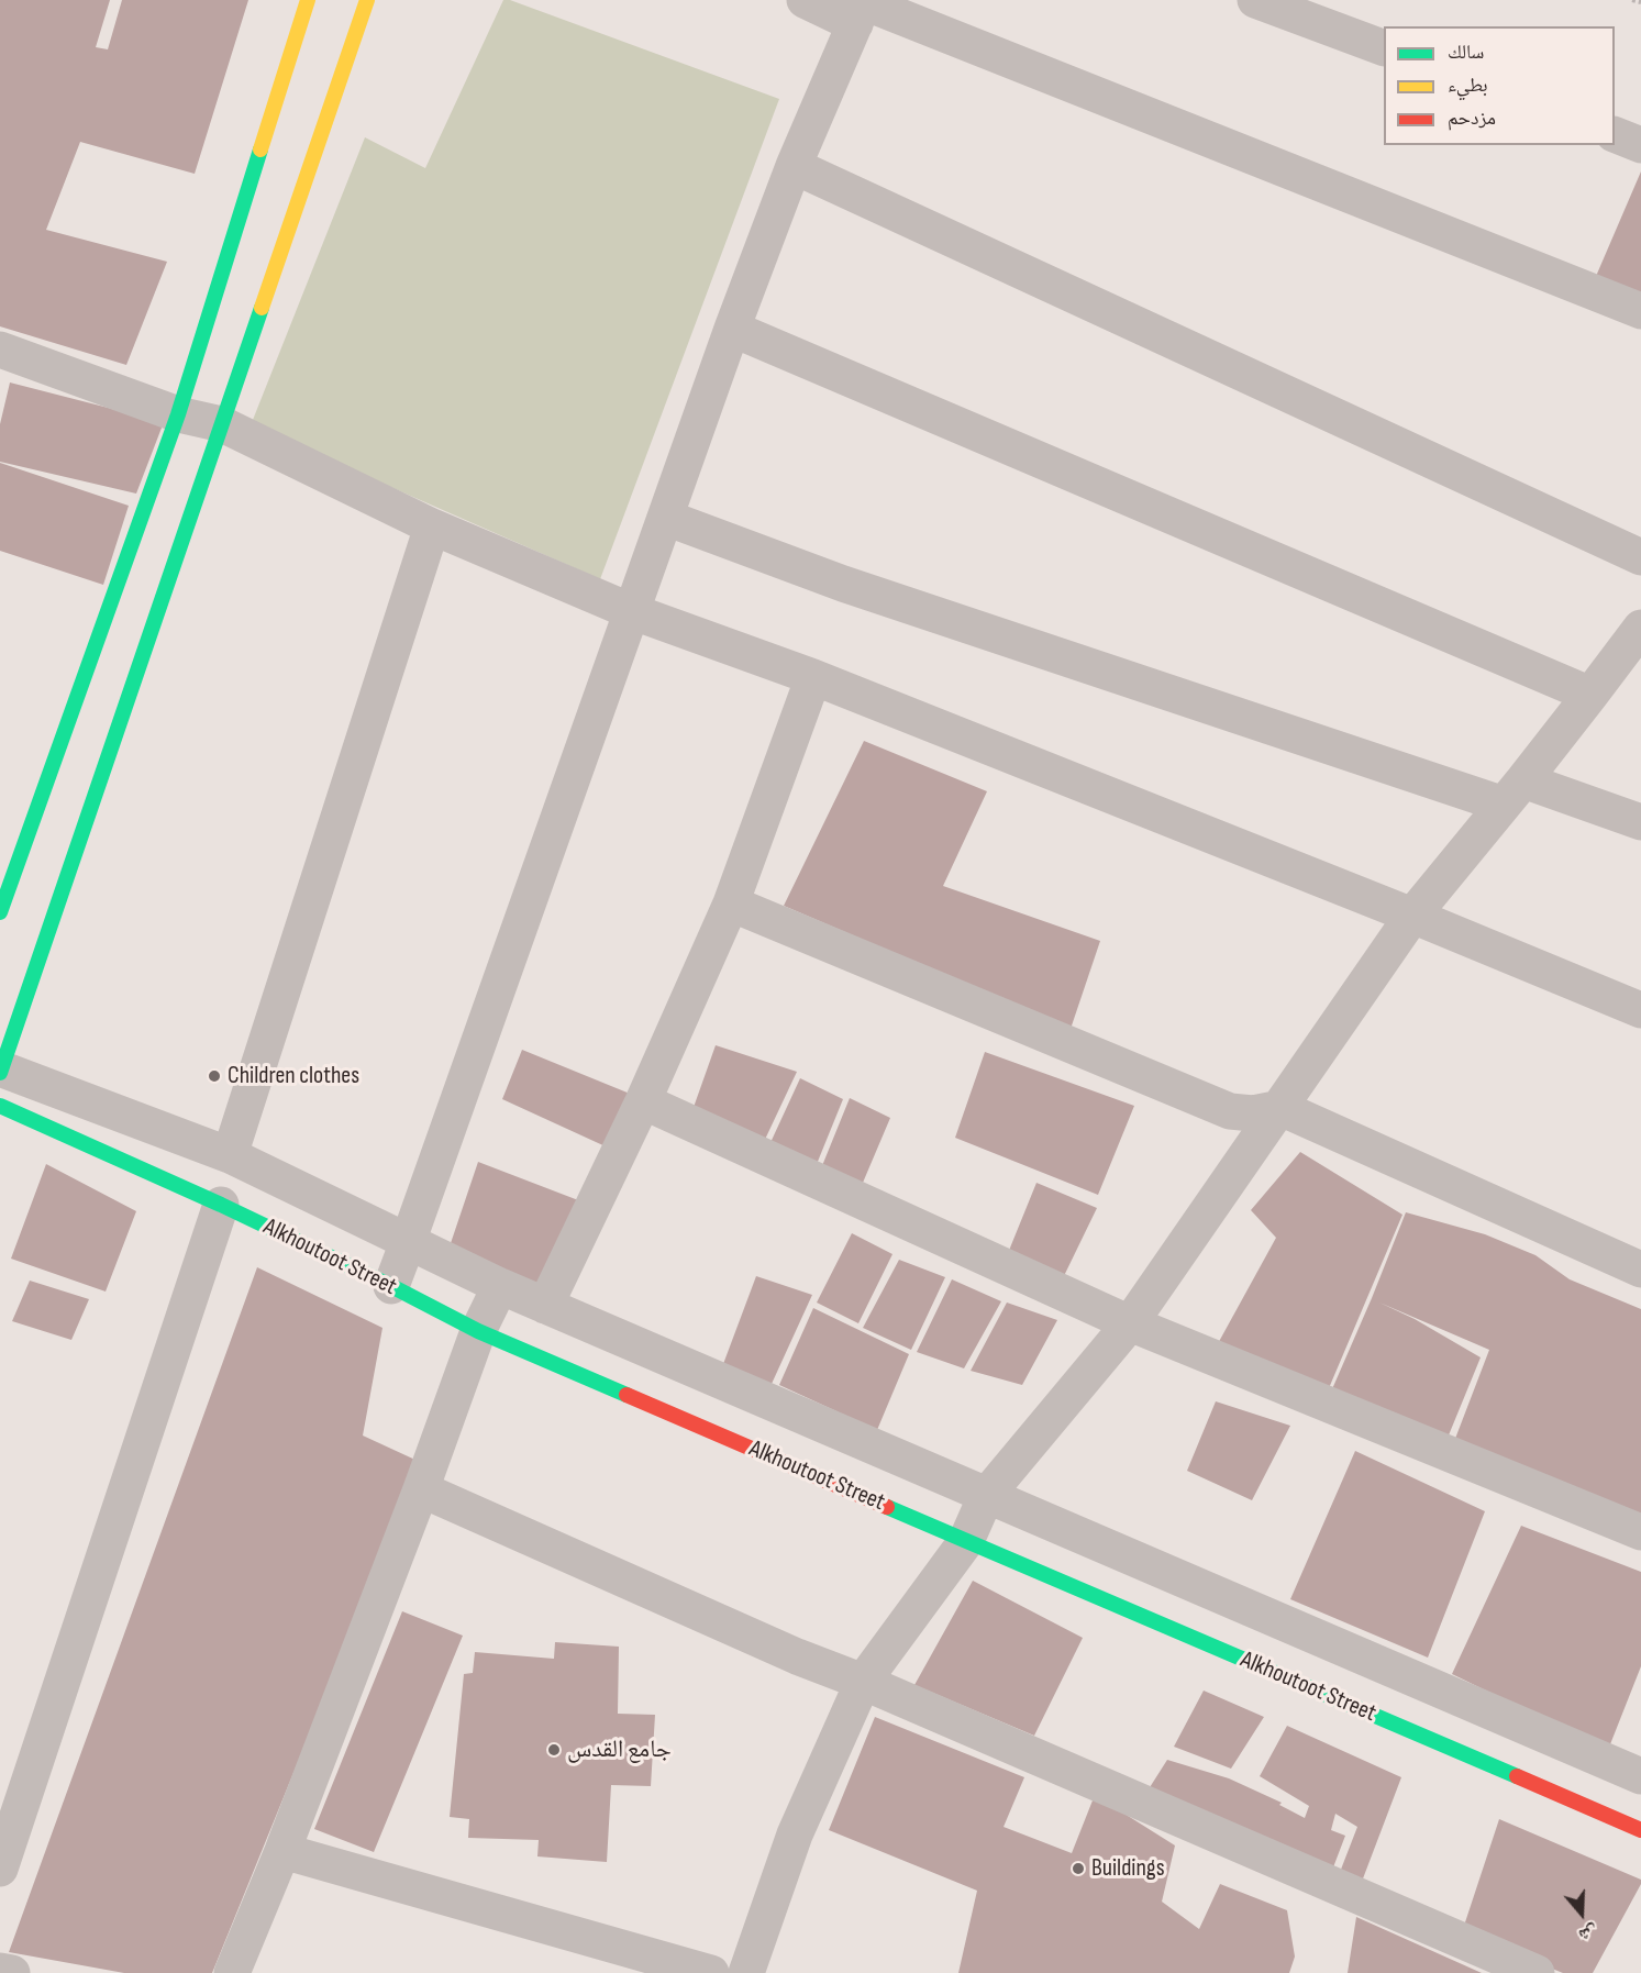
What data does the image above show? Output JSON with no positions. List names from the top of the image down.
{
  "streets": {
    "main road": ["Alkhoutoot Street"]
  },
  "places": ["Children clothes", "جامع القدس", "Buildings"],
  "legend": ["سالك", "بطيء", "مزدحم"],
  "north": "bottom"
}
